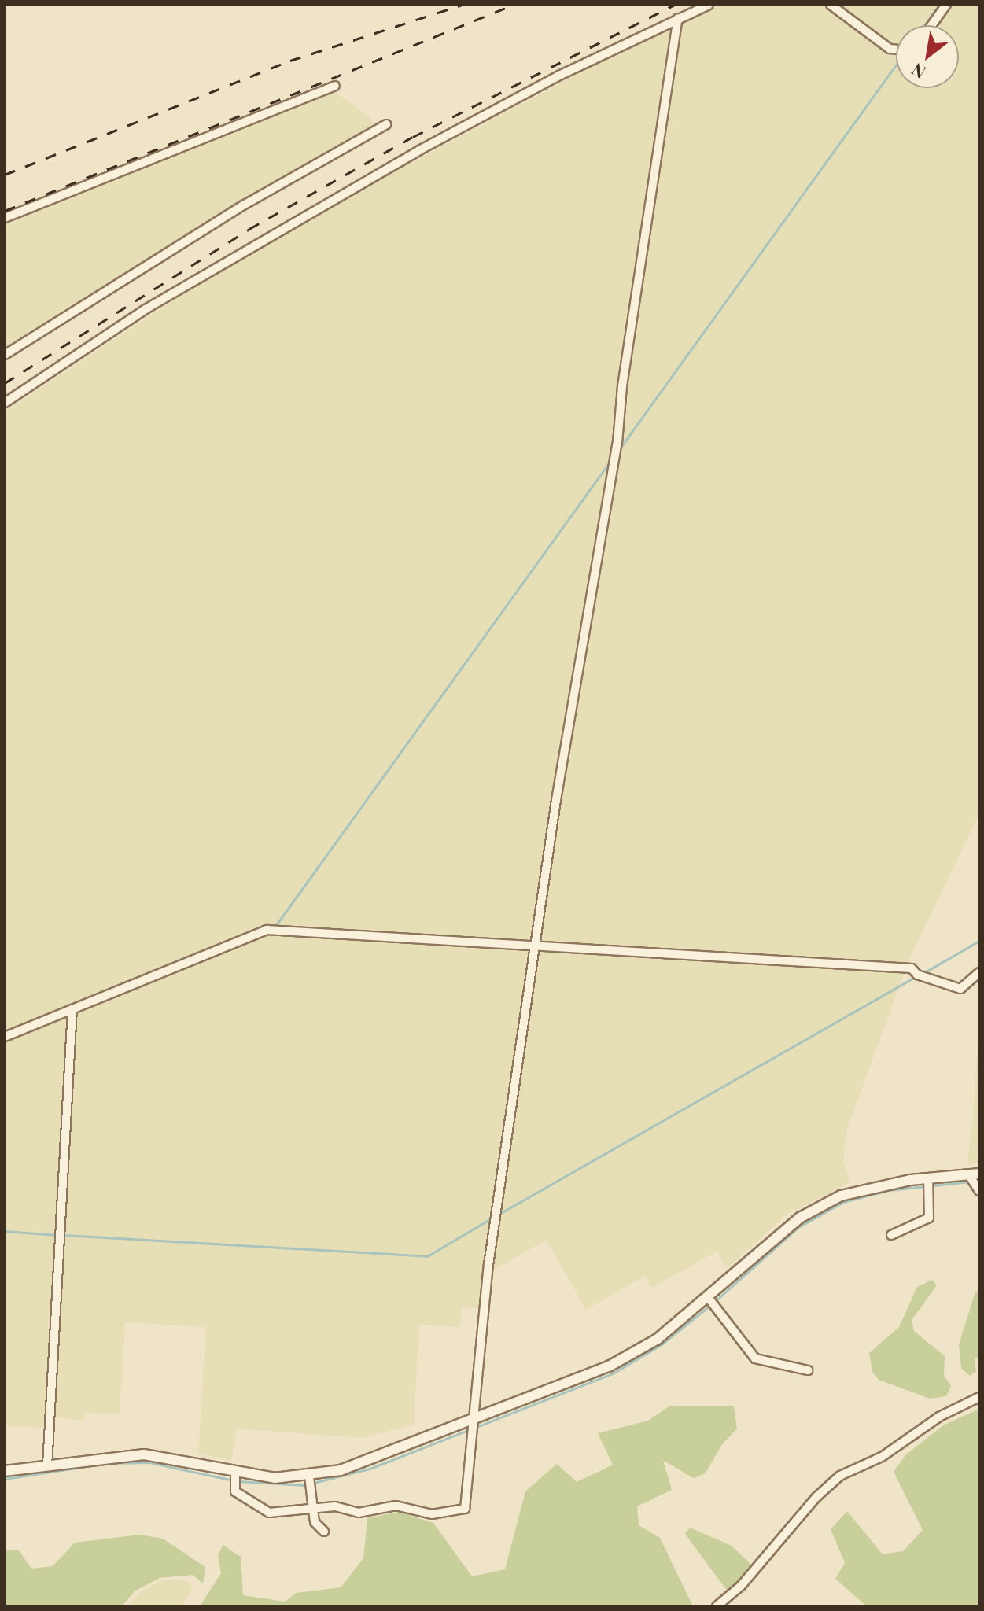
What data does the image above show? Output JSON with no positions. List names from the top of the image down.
{
  "north": "bottom left"
}
